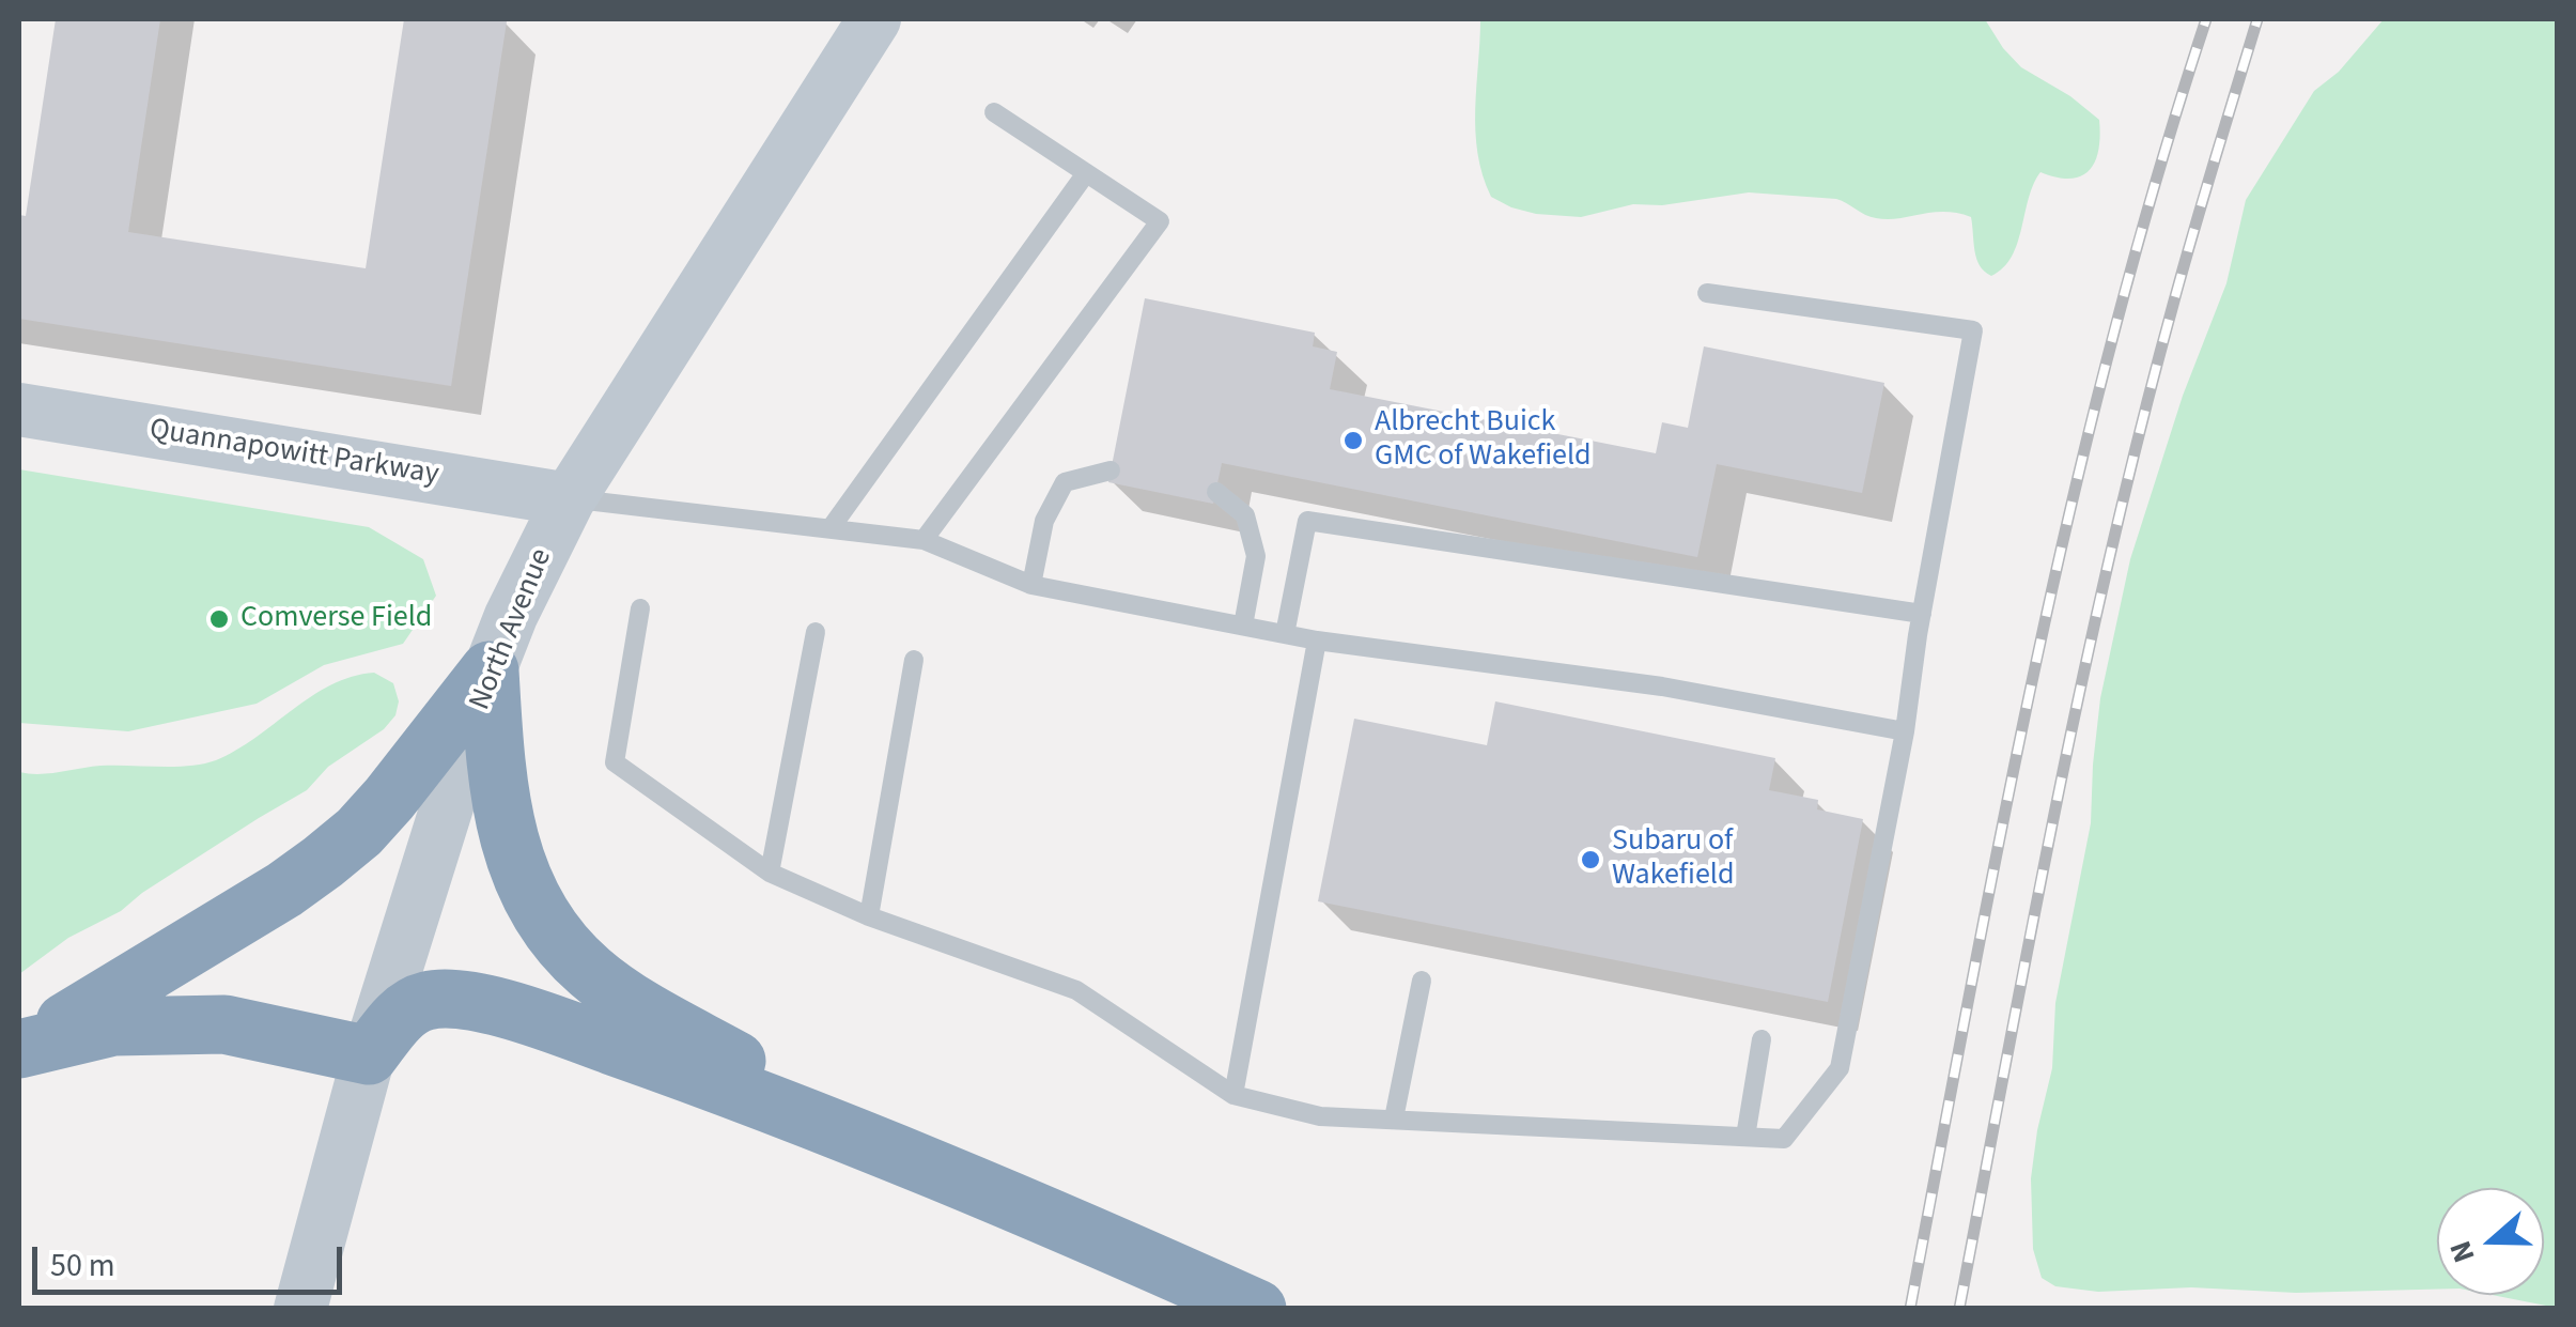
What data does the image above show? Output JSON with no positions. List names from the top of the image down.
{
  "streets": {
    "street": ["Quannapowitt Parkway", "North Avenue"]
  },
  "crossings": [
    ["Quannapowitt Parkway", "North Avenue"]
  ],
  "places": ["Albrecht Buick GMC of Wakefield", "Comverse Field", "Subaru of Wakefield"],
  "scale_bar": "50 m",
  "north": "left"
}
